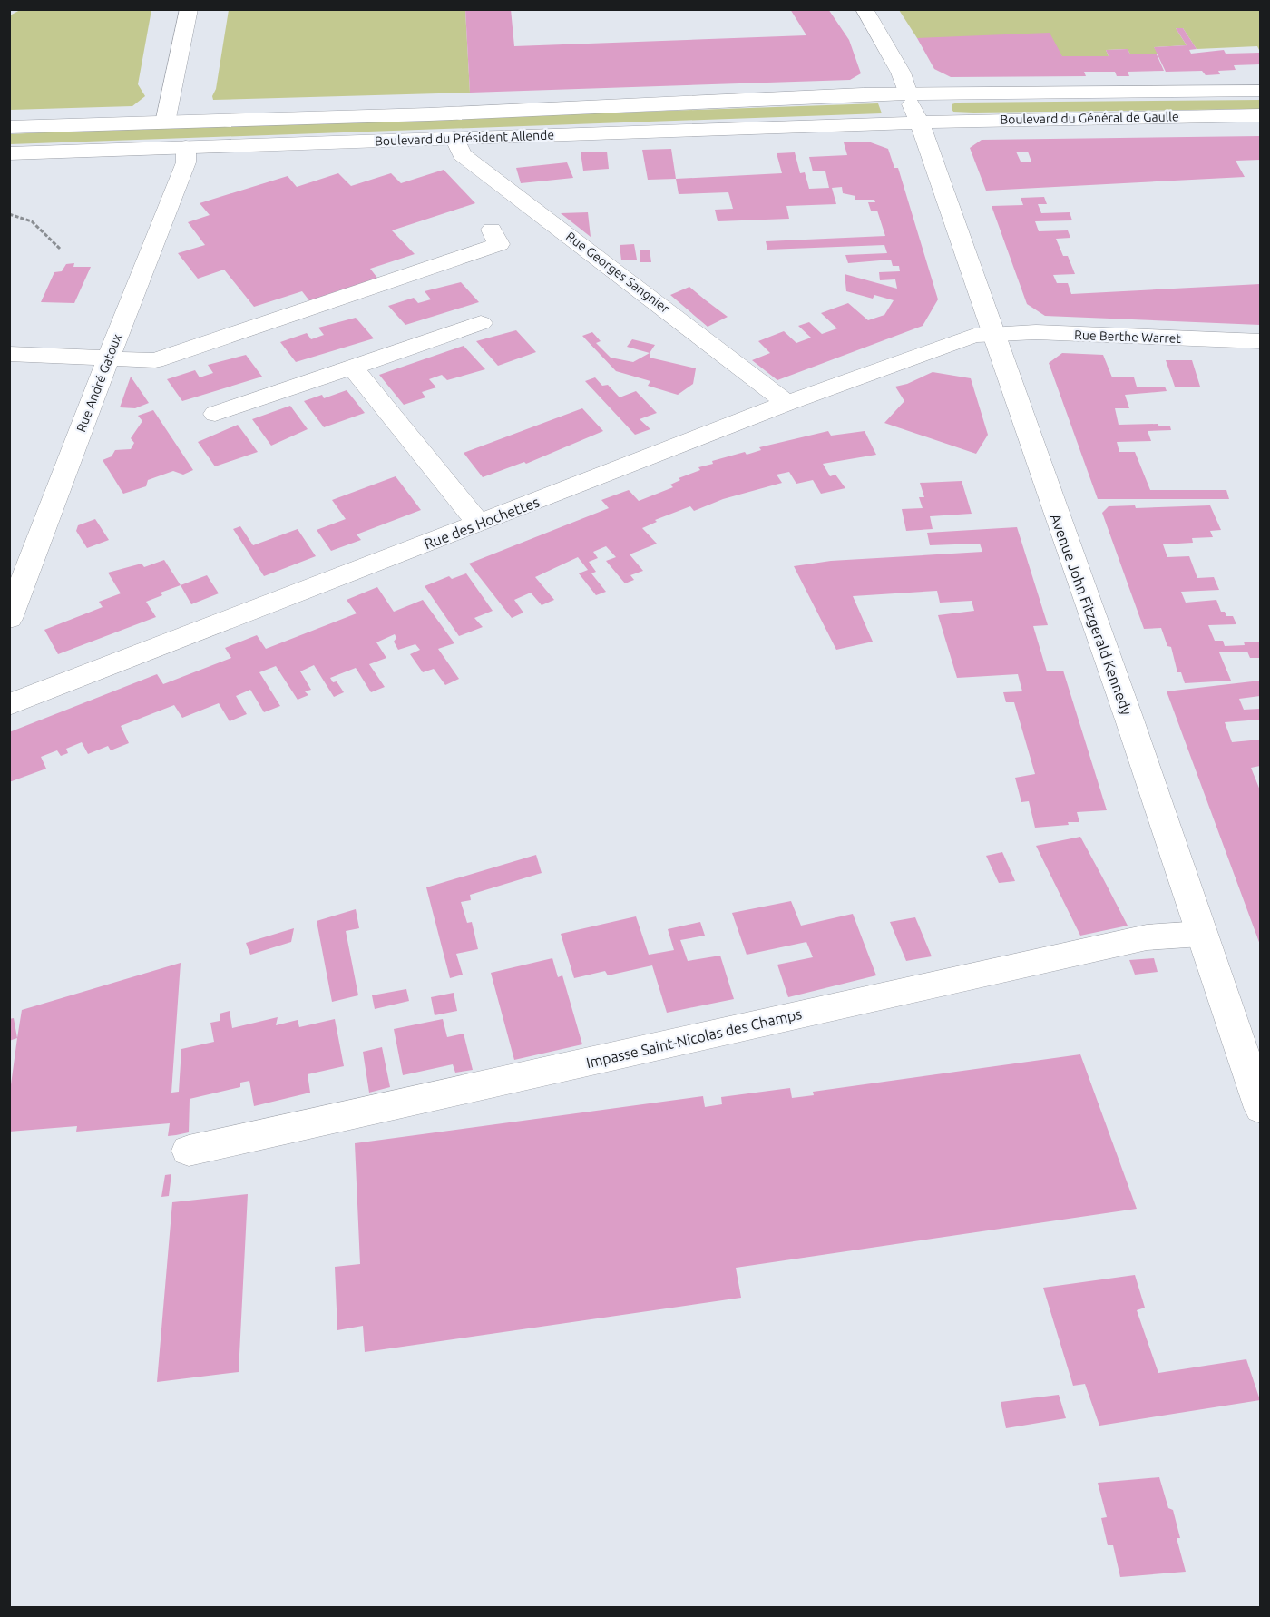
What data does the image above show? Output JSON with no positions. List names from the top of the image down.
{
  "streets": {
    "main road": [
      "Boulevard du Général de Gaulle",
      "Boulevard du Président Allende",
      "Rue Georges Sangnier",
      "Rue Berthe Warret",
      "Rue André Gatoux",
      "Rue des Hochettes",
      "Avenue John Fitzgerald Kennedy",
      "Impasse Saint-Nicolas des Champs"
    ]
  },
  "crossings": [
    ["Boulevard du Général de Gaulle", "Boulevard du Président Allende"],
    ["Boulevard du Général de Gaulle", "Avenue John Fitzgerald Kennedy"],
    ["Boulevard du Président Allende", "Rue Georges Sangnier"],
    ["Boulevard du Président Allende", "Rue André Gatoux"],
    ["Boulevard du Président Allende", "Avenue John Fitzgerald Kennedy"],
    ["Rue Georges Sangnier", "Rue des Hochettes"],
    ["Rue Berthe Warret", "Rue des Hochettes"],
    ["Rue Berthe Warret", "Avenue John Fitzgerald Kennedy"],
    ["Avenue John Fitzgerald Kennedy", "Impasse Saint-Nicolas des Champs"]
  ]
}
